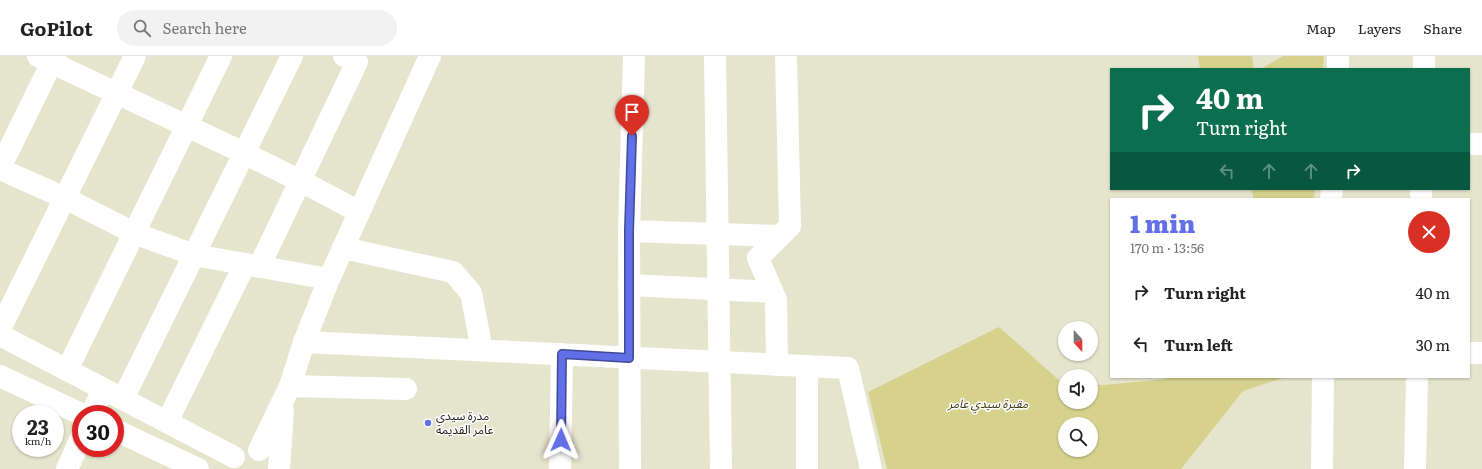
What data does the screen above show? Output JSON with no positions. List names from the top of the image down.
{
  "parks": ["مقبرة سيدي عامر"],
  "places": ["مدرة سيدي عامر القديمة"],
  "north": "bottom",
  "page": {
    "header": "GoPilot",
    "search": "Search here",
    "nav": ["Map", "Layers", "Share"],
    "turn": ["40 m", "Turn right"],
    "heading": ["1 min", "170 m · 13:56"],
    "list": [
      {
        "name": "Turn right",
        "value": "40 m"
      },
      {
        "name": "Turn left",
        "value": "30 m"
      }
    ],
    "speed": "23 km/h",
    "limit": "30"
  }
}
